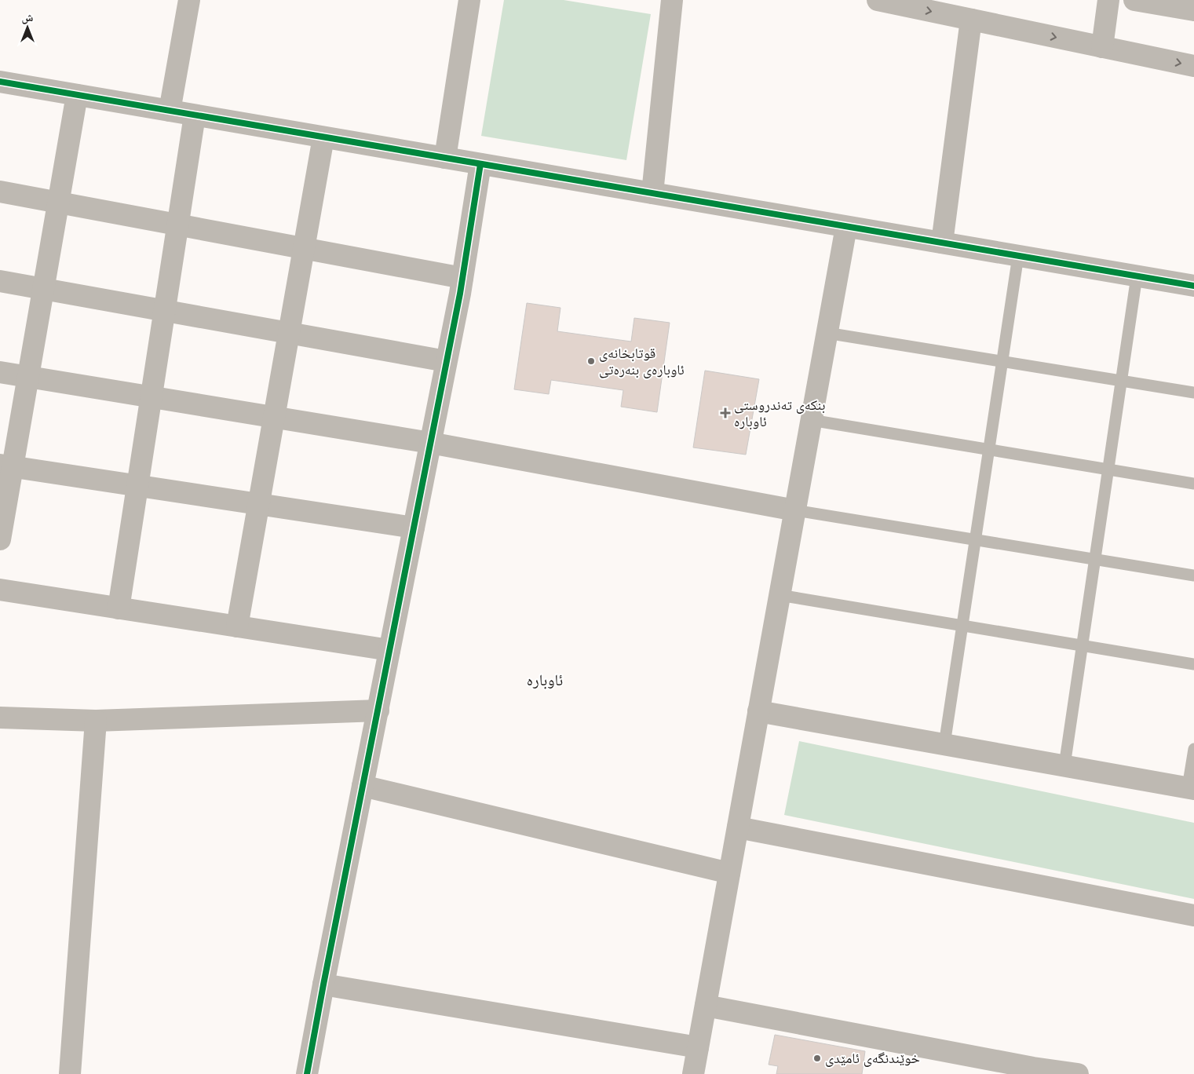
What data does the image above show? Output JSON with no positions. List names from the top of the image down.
{
  "districts": ["ئاوبارە"],
  "places": {
    "other": ["قوتابخانەی ئاوبارەی بنەرەتی", "خوێندنگەی ئامێدی"],
    "health": ["بنکەی تەندروستی ئاوبارە"]
  },
  "north": "top"
}
